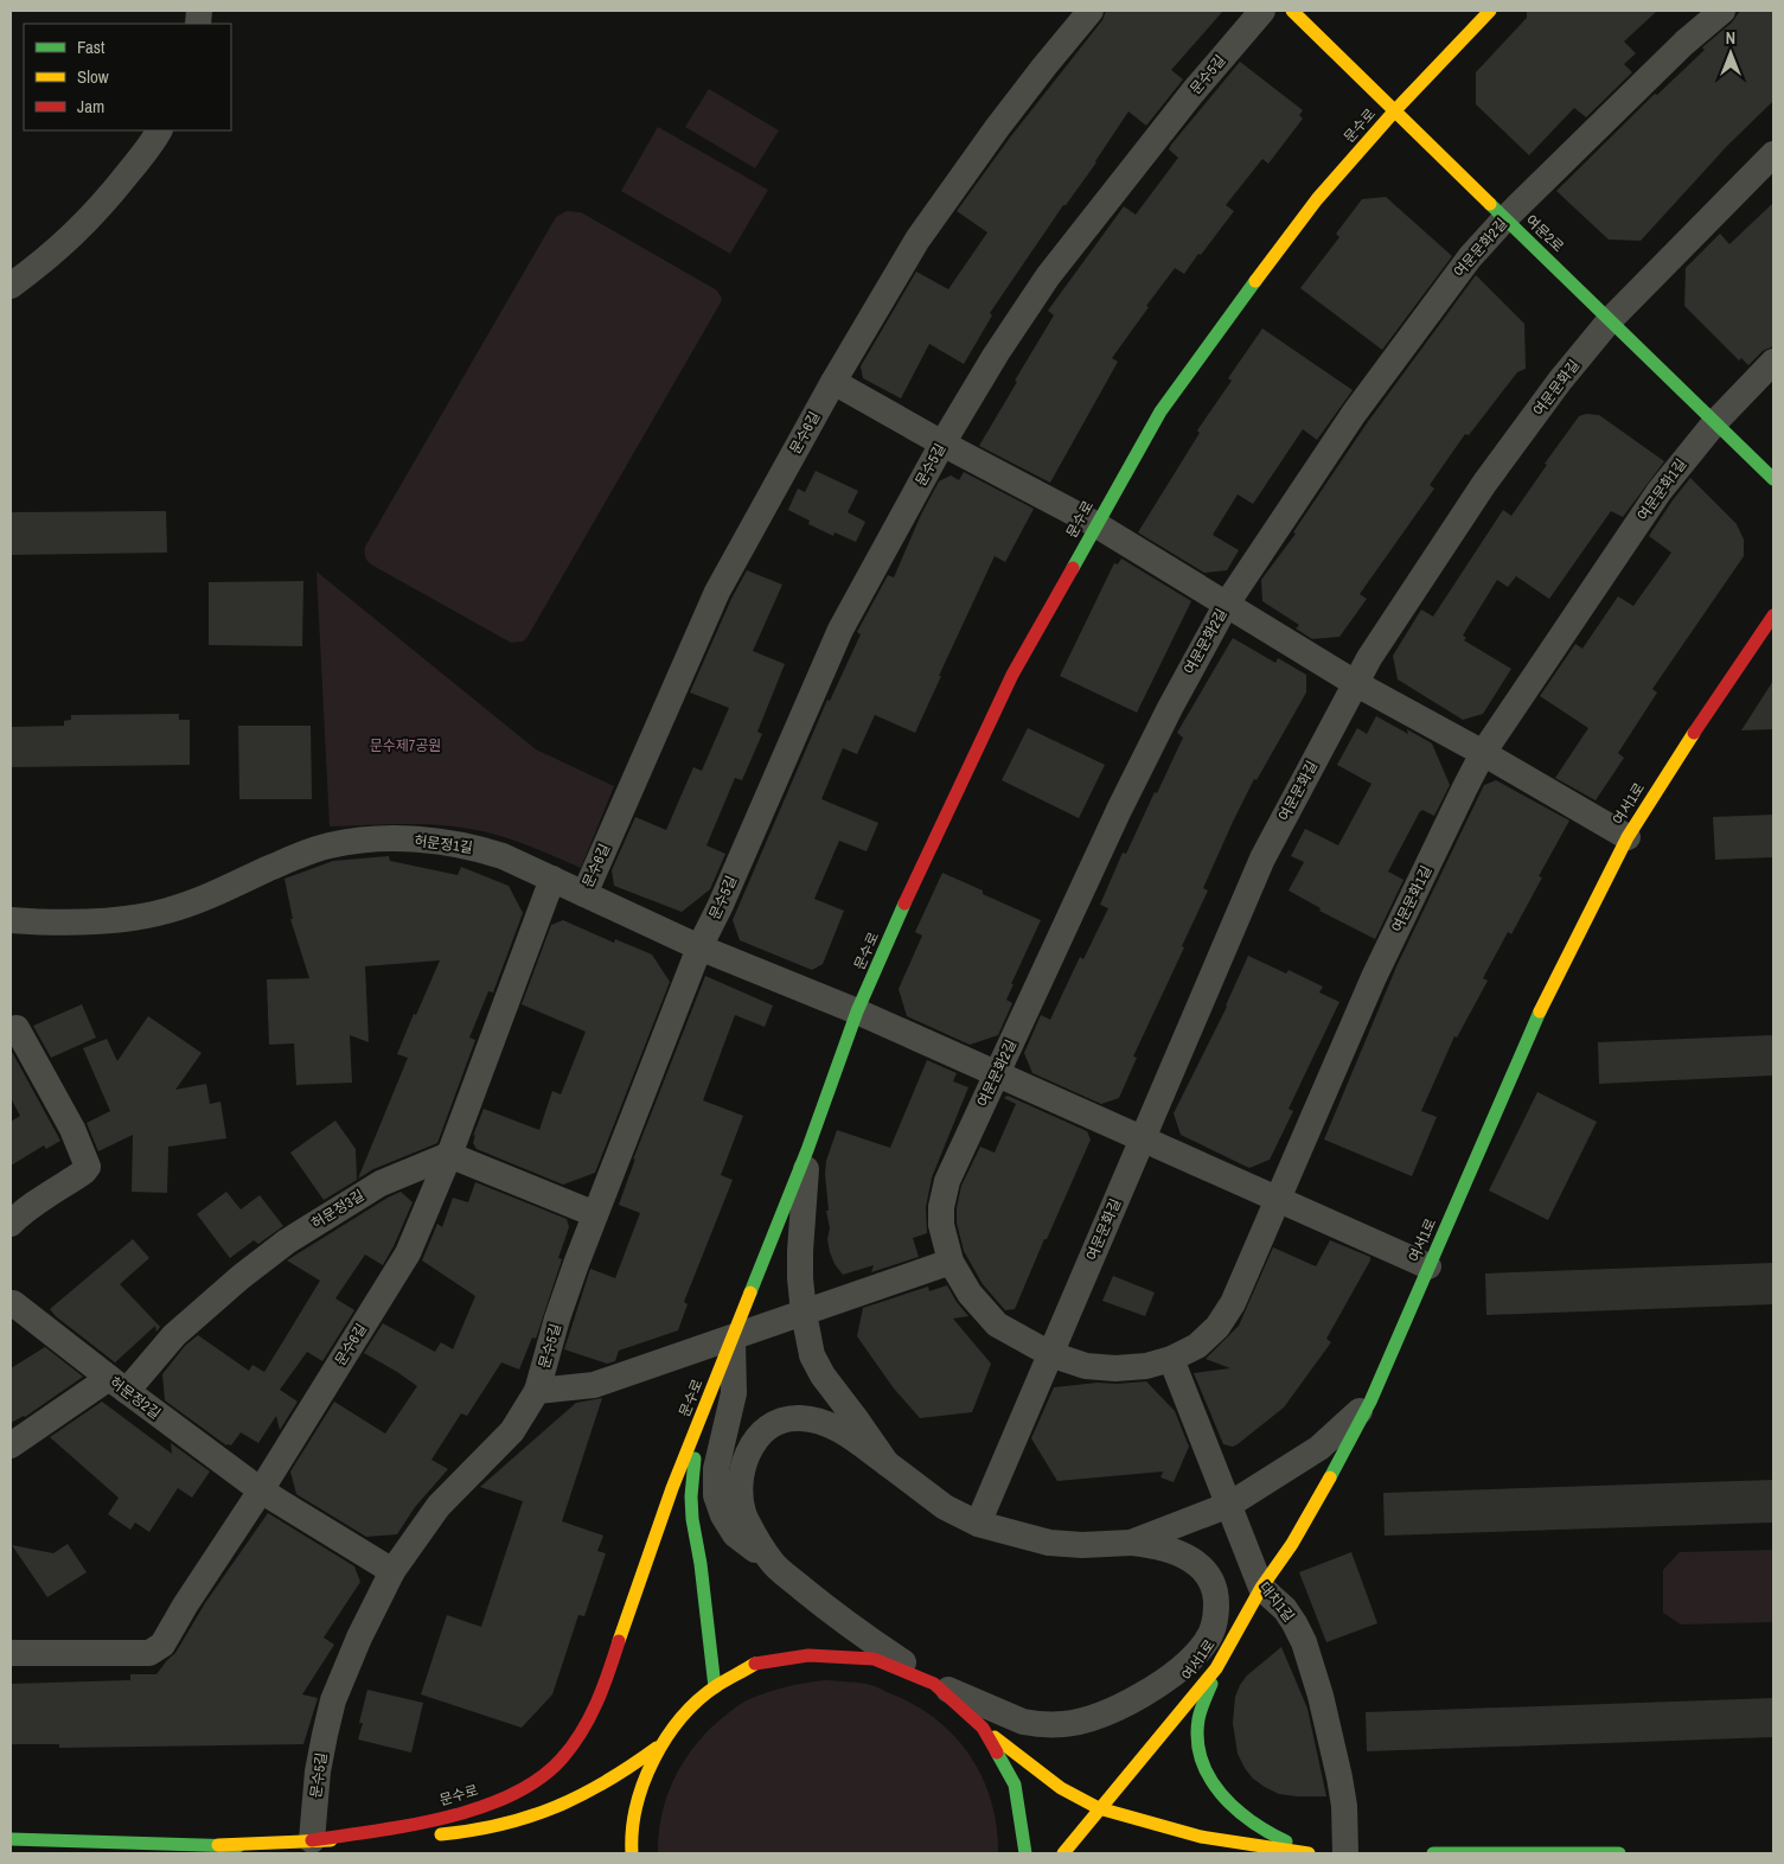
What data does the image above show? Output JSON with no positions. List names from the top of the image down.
{
  "streets": {
    "street": [
      "문수5길",
      "문수로",
      "여문2로",
      "여문문화2길",
      "여문문화길",
      "문수6길",
      "여문문화1길",
      "여서1로",
      "허문정1길",
      "허문정3길",
      "허문정2길",
      "대치1길"
    ]
  },
  "crossings": [
    ["문수5길", "문수로"],
    ["문수5길", "허문정1길"],
    ["문수5길", "허문정2길"],
    ["문수로", "여문2로"],
    ["문수로", "허문정1길"],
    ["여문2로", "여문문화2길"],
    ["여문2로", "여문문화길"],
    ["여문2로", "여문문화1길"],
    ["여문문화2길", "여문문화길"],
    ["여문문화2길", "여문문화1길"],
    ["여문문화2길", "허문정1길"],
    ["여문문화길", "여문문화1길"],
    ["여문문화길", "허문정1길"],
    ["문수6길", "허문정1길"],
    ["문수6길", "허문정3길"],
    ["문수6길", "허문정2길"],
    ["여문문화1길", "허문정1길"],
    ["여문문화1길", "대치1길"],
    ["여서1로", "허문정1길"],
    ["여서1로", "대치1길"],
    ["허문정3길", "허문정2길"]
  ],
  "parks": ["문수제7공원"],
  "legend": ["Fast", "Slow", "Jam"],
  "north": "top"
}
